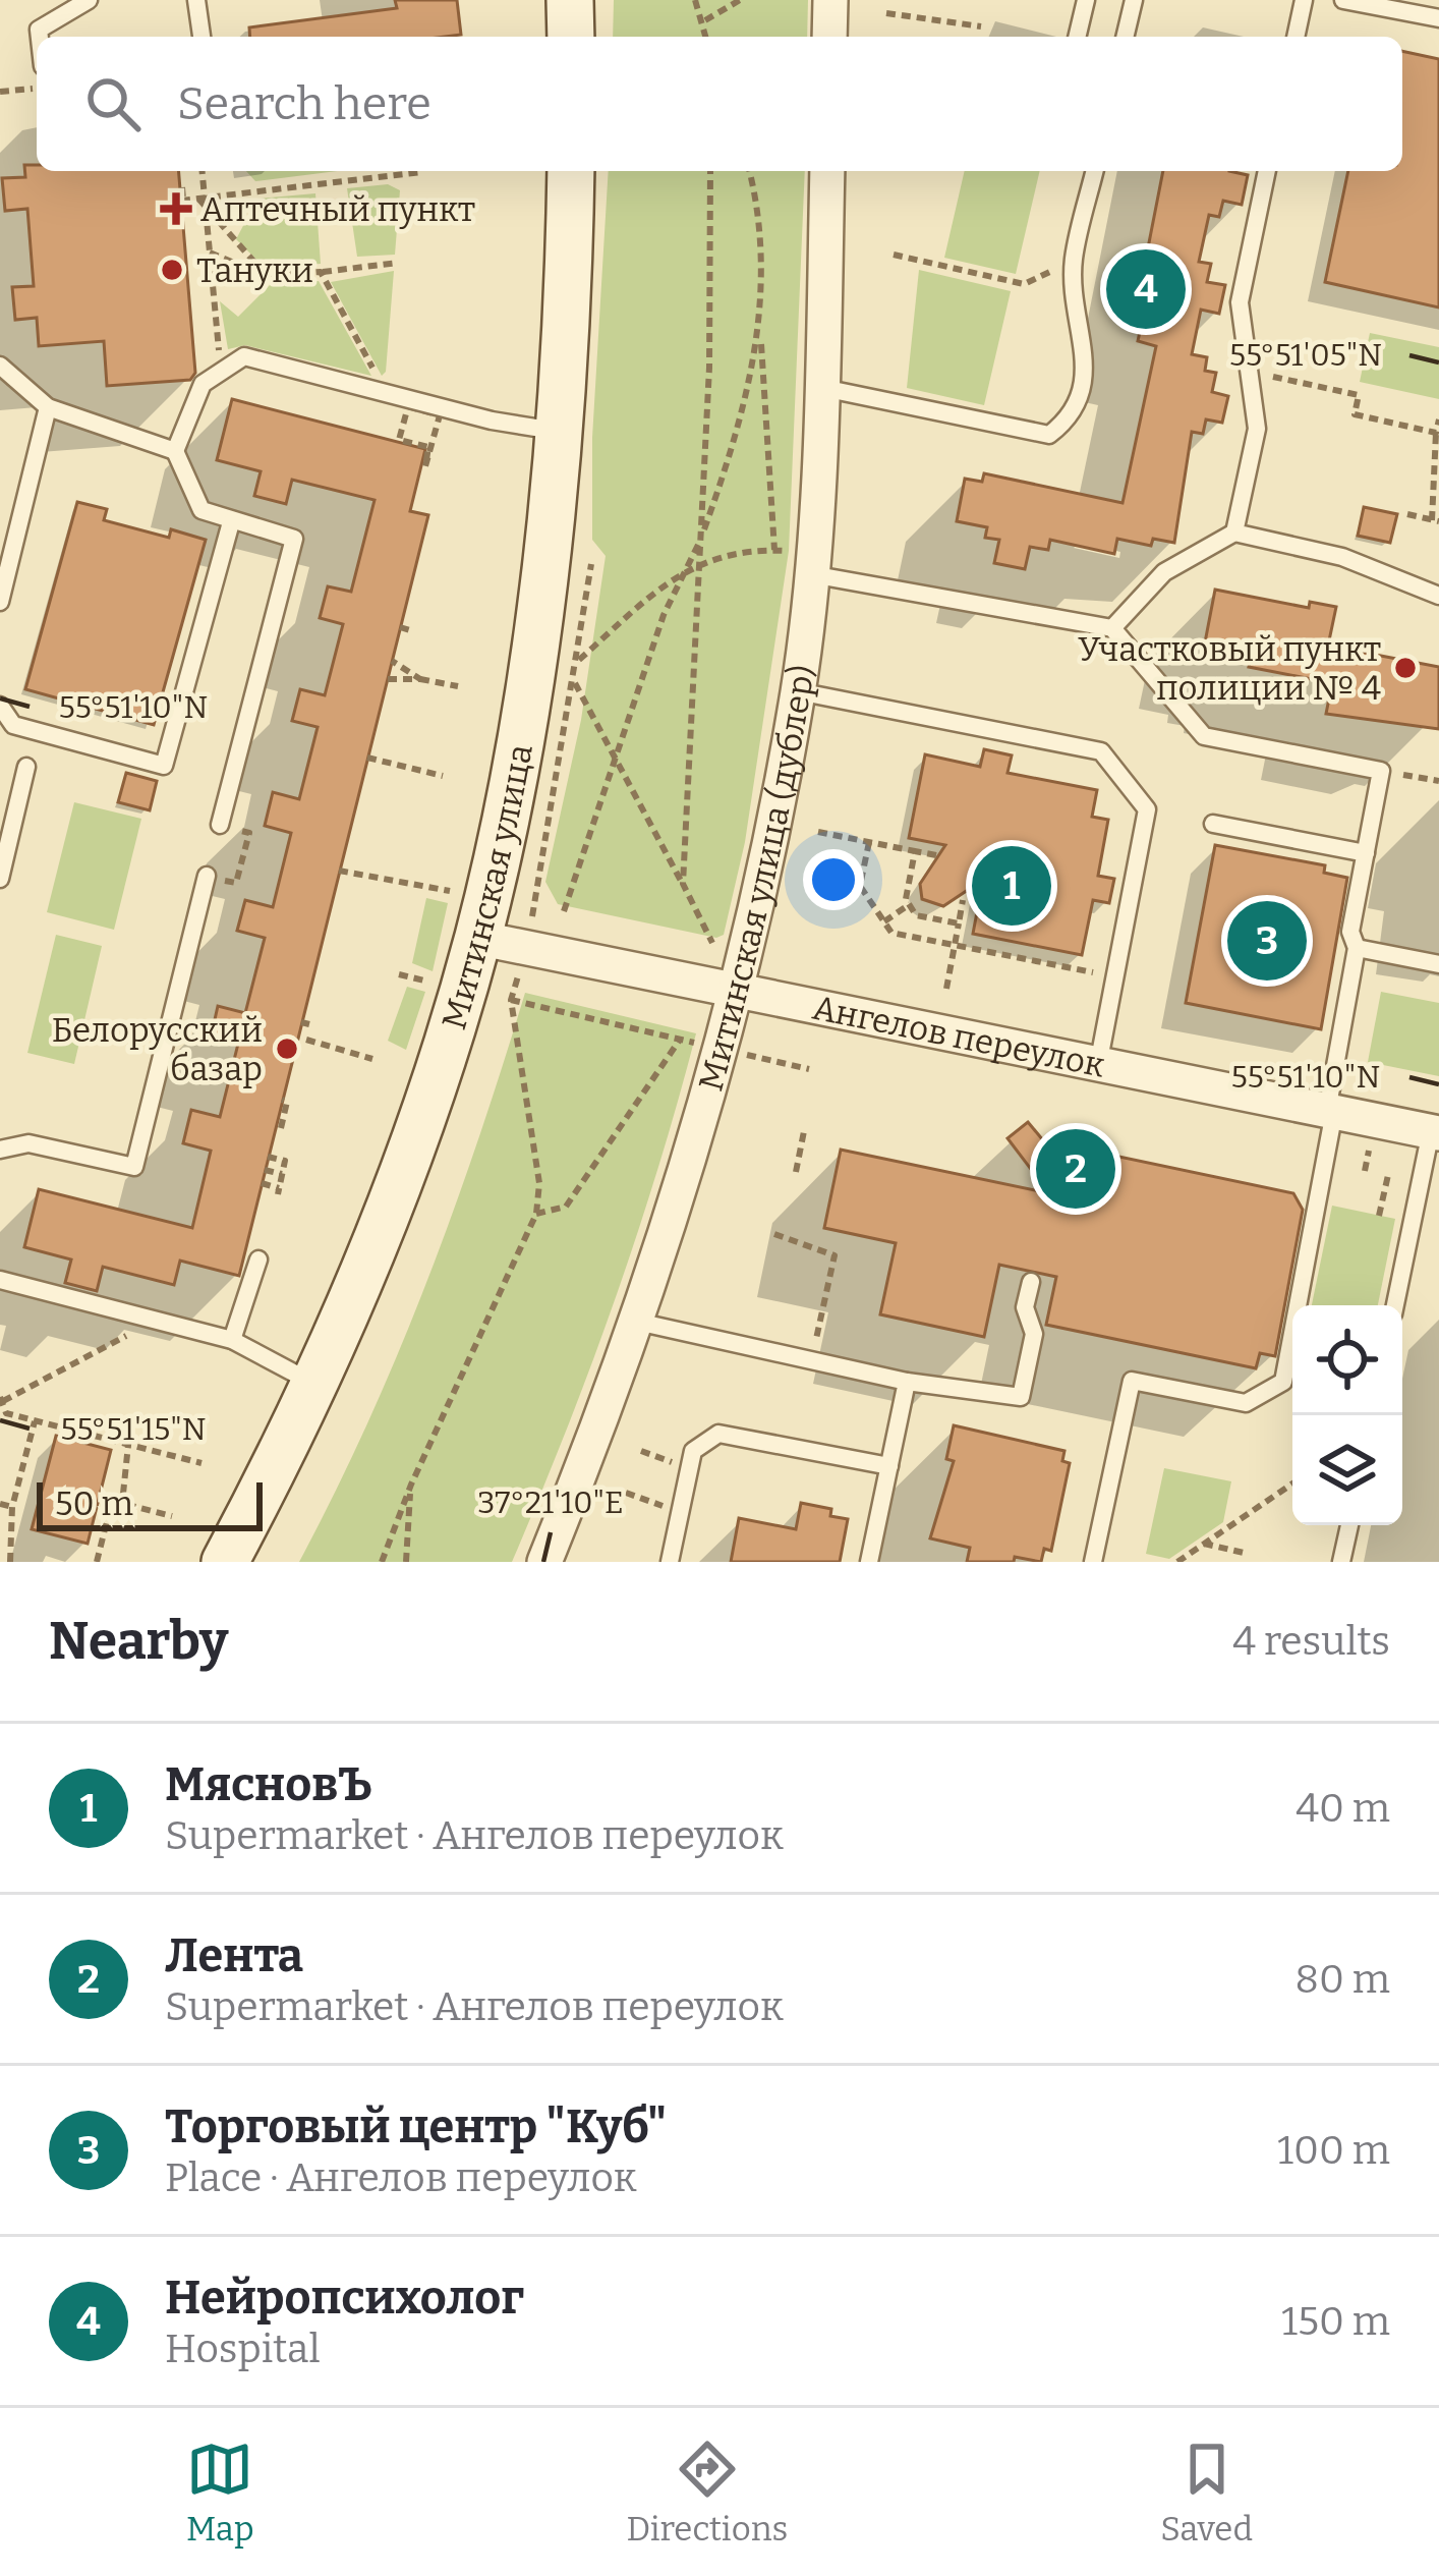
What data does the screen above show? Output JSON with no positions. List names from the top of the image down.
{
  "streets": {
    "main road": ["Митинская улица"],
    "street": ["Митинская улица (дублер)", "Ангелов переулок"]
  },
  "crossings": [
    ["Митинская улица (дублер)", "Ангелов переулок"],
    ["Митинская улица", "Ангелов переулок"]
  ],
  "places": {
    "health": ["Аптечный пункт"],
    "other": ["Тануки", "Участковый пункт полиции № 4", "Белорусский базар"]
  },
  "scale_bar": "50 m",
  "page": {
    "search": "Search here",
    "pins": [
      "4",
      "1",
      "3",
      "2"
    ],
    "scale": "50 m",
    "heading": ["Nearby", "4 results"],
    "list": [
      {
        "mark": "1",
        "name": "МясновЪ",
        "note": "Supermarket · Ангелов переулок",
        "value": "40 m"
      },
      {
        "mark": "2",
        "name": "Лента",
        "note": "Supermarket · Ангелов переулок",
        "value": "80 m"
      },
      {
        "mark": "3",
        "name": "Торговый центр \"Куб\"",
        "note": "Place · Ангелов переулок",
        "value": "100 m"
      },
      {
        "mark": "4",
        "name": "Нейропсихолог",
        "note": "Hospital",
        "value": "150 m"
      }
    ],
    "nav": ["Map", "Directions", "Saved"]
  },
  "coordinates": [
    "55°51'05\"N",
    "55°51'10\"N",
    "55°51'15\"N",
    "37°21'10\"E"
  ]
}
